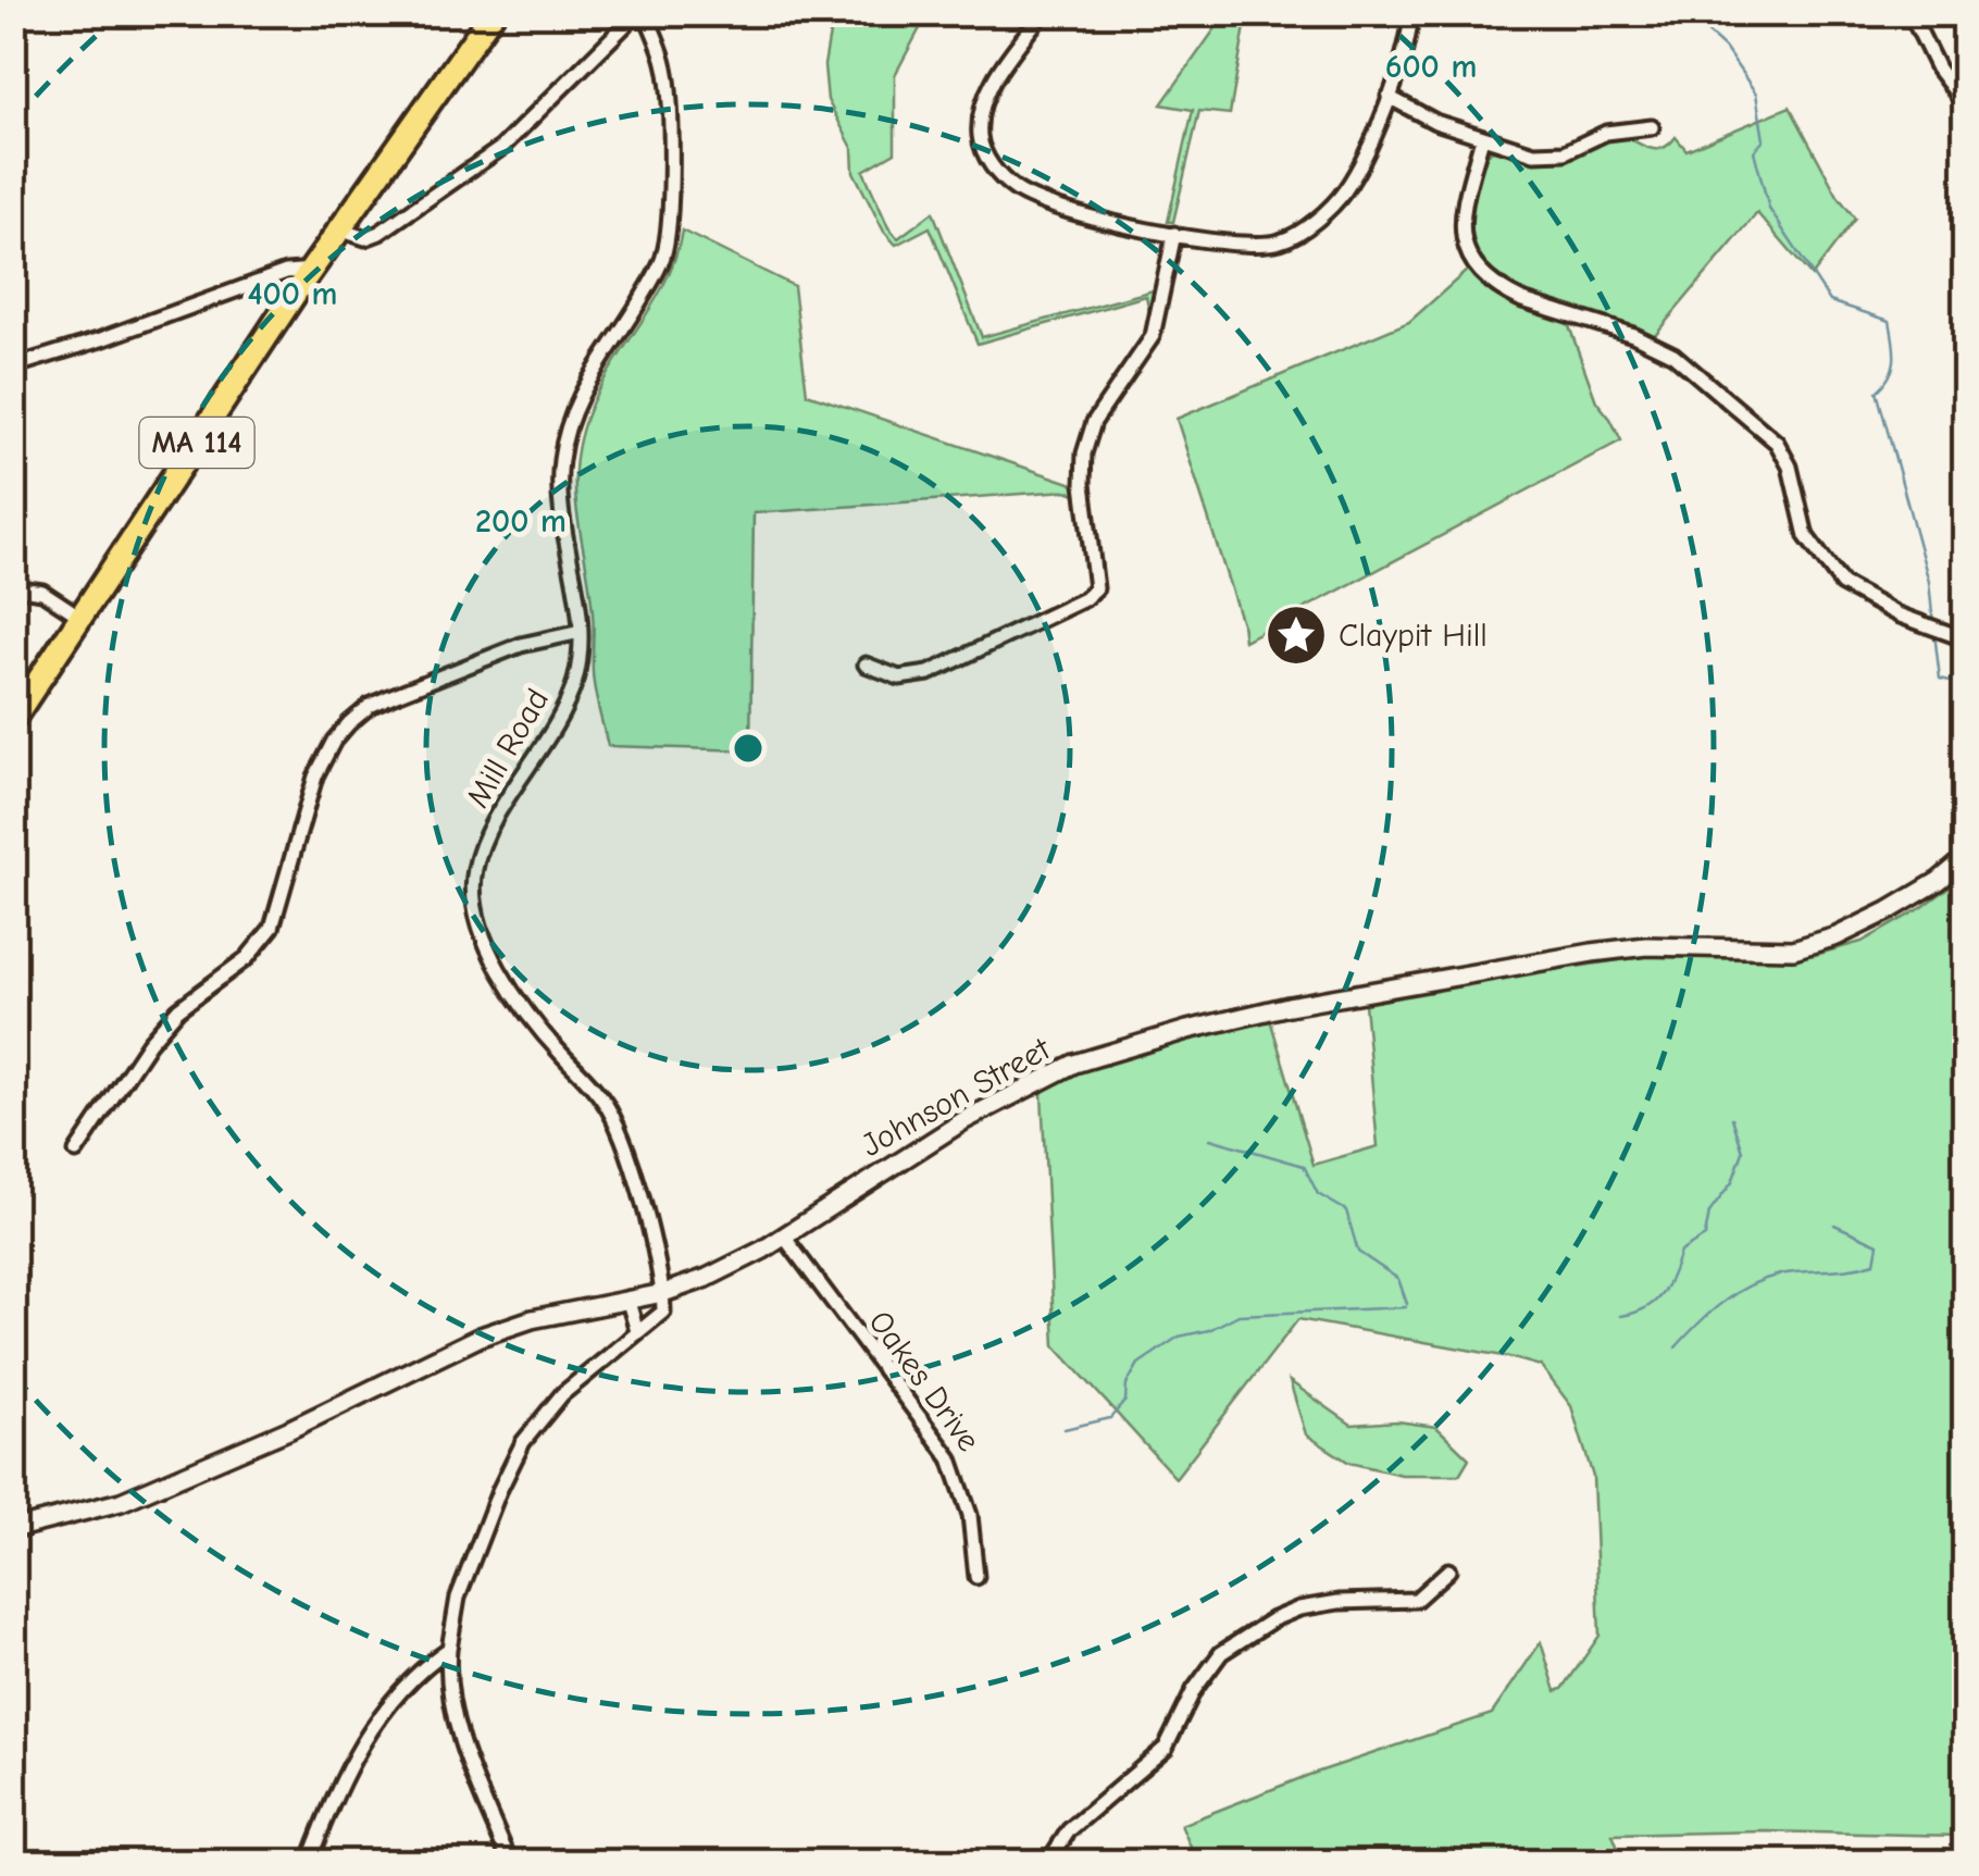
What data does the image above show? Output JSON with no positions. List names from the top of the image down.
{
  "streets": {
    "highway": ["MA 114"],
    "street": ["Mill Road", "Johnson Street", "Oakes Drive"]
  },
  "crossings": [
    ["Mill Road", "Johnson Street"],
    ["Johnson Street", "Oakes Drive"]
  ],
  "places": {
    "place": ["Claypit Hill"]
  },
  "rings": ["600 m", "400 m", "200 m"]
}
